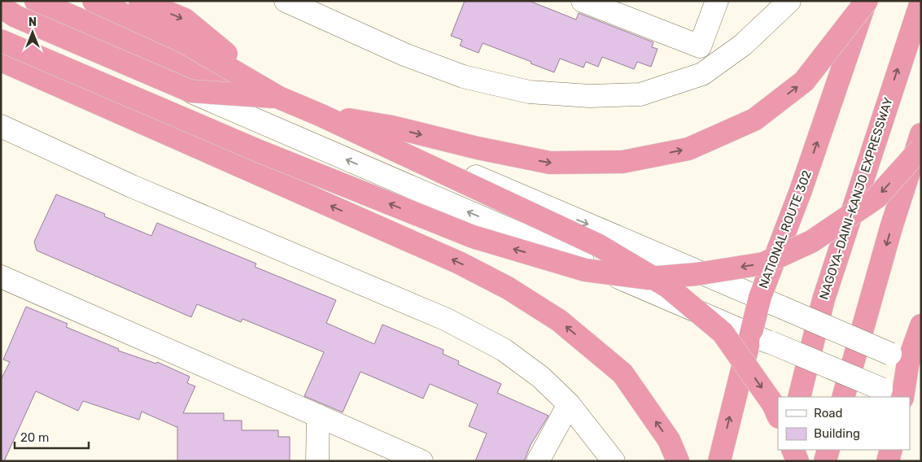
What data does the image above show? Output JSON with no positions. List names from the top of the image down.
{
  "streets": {
    "highway": ["NAGOYA-DAINI-KANJO EXPRESSWAY", "NATIONAL ROUTE 302"]
  },
  "legend": ["Road", "Building"],
  "scale_bar": "20 m",
  "north": "top"
}
